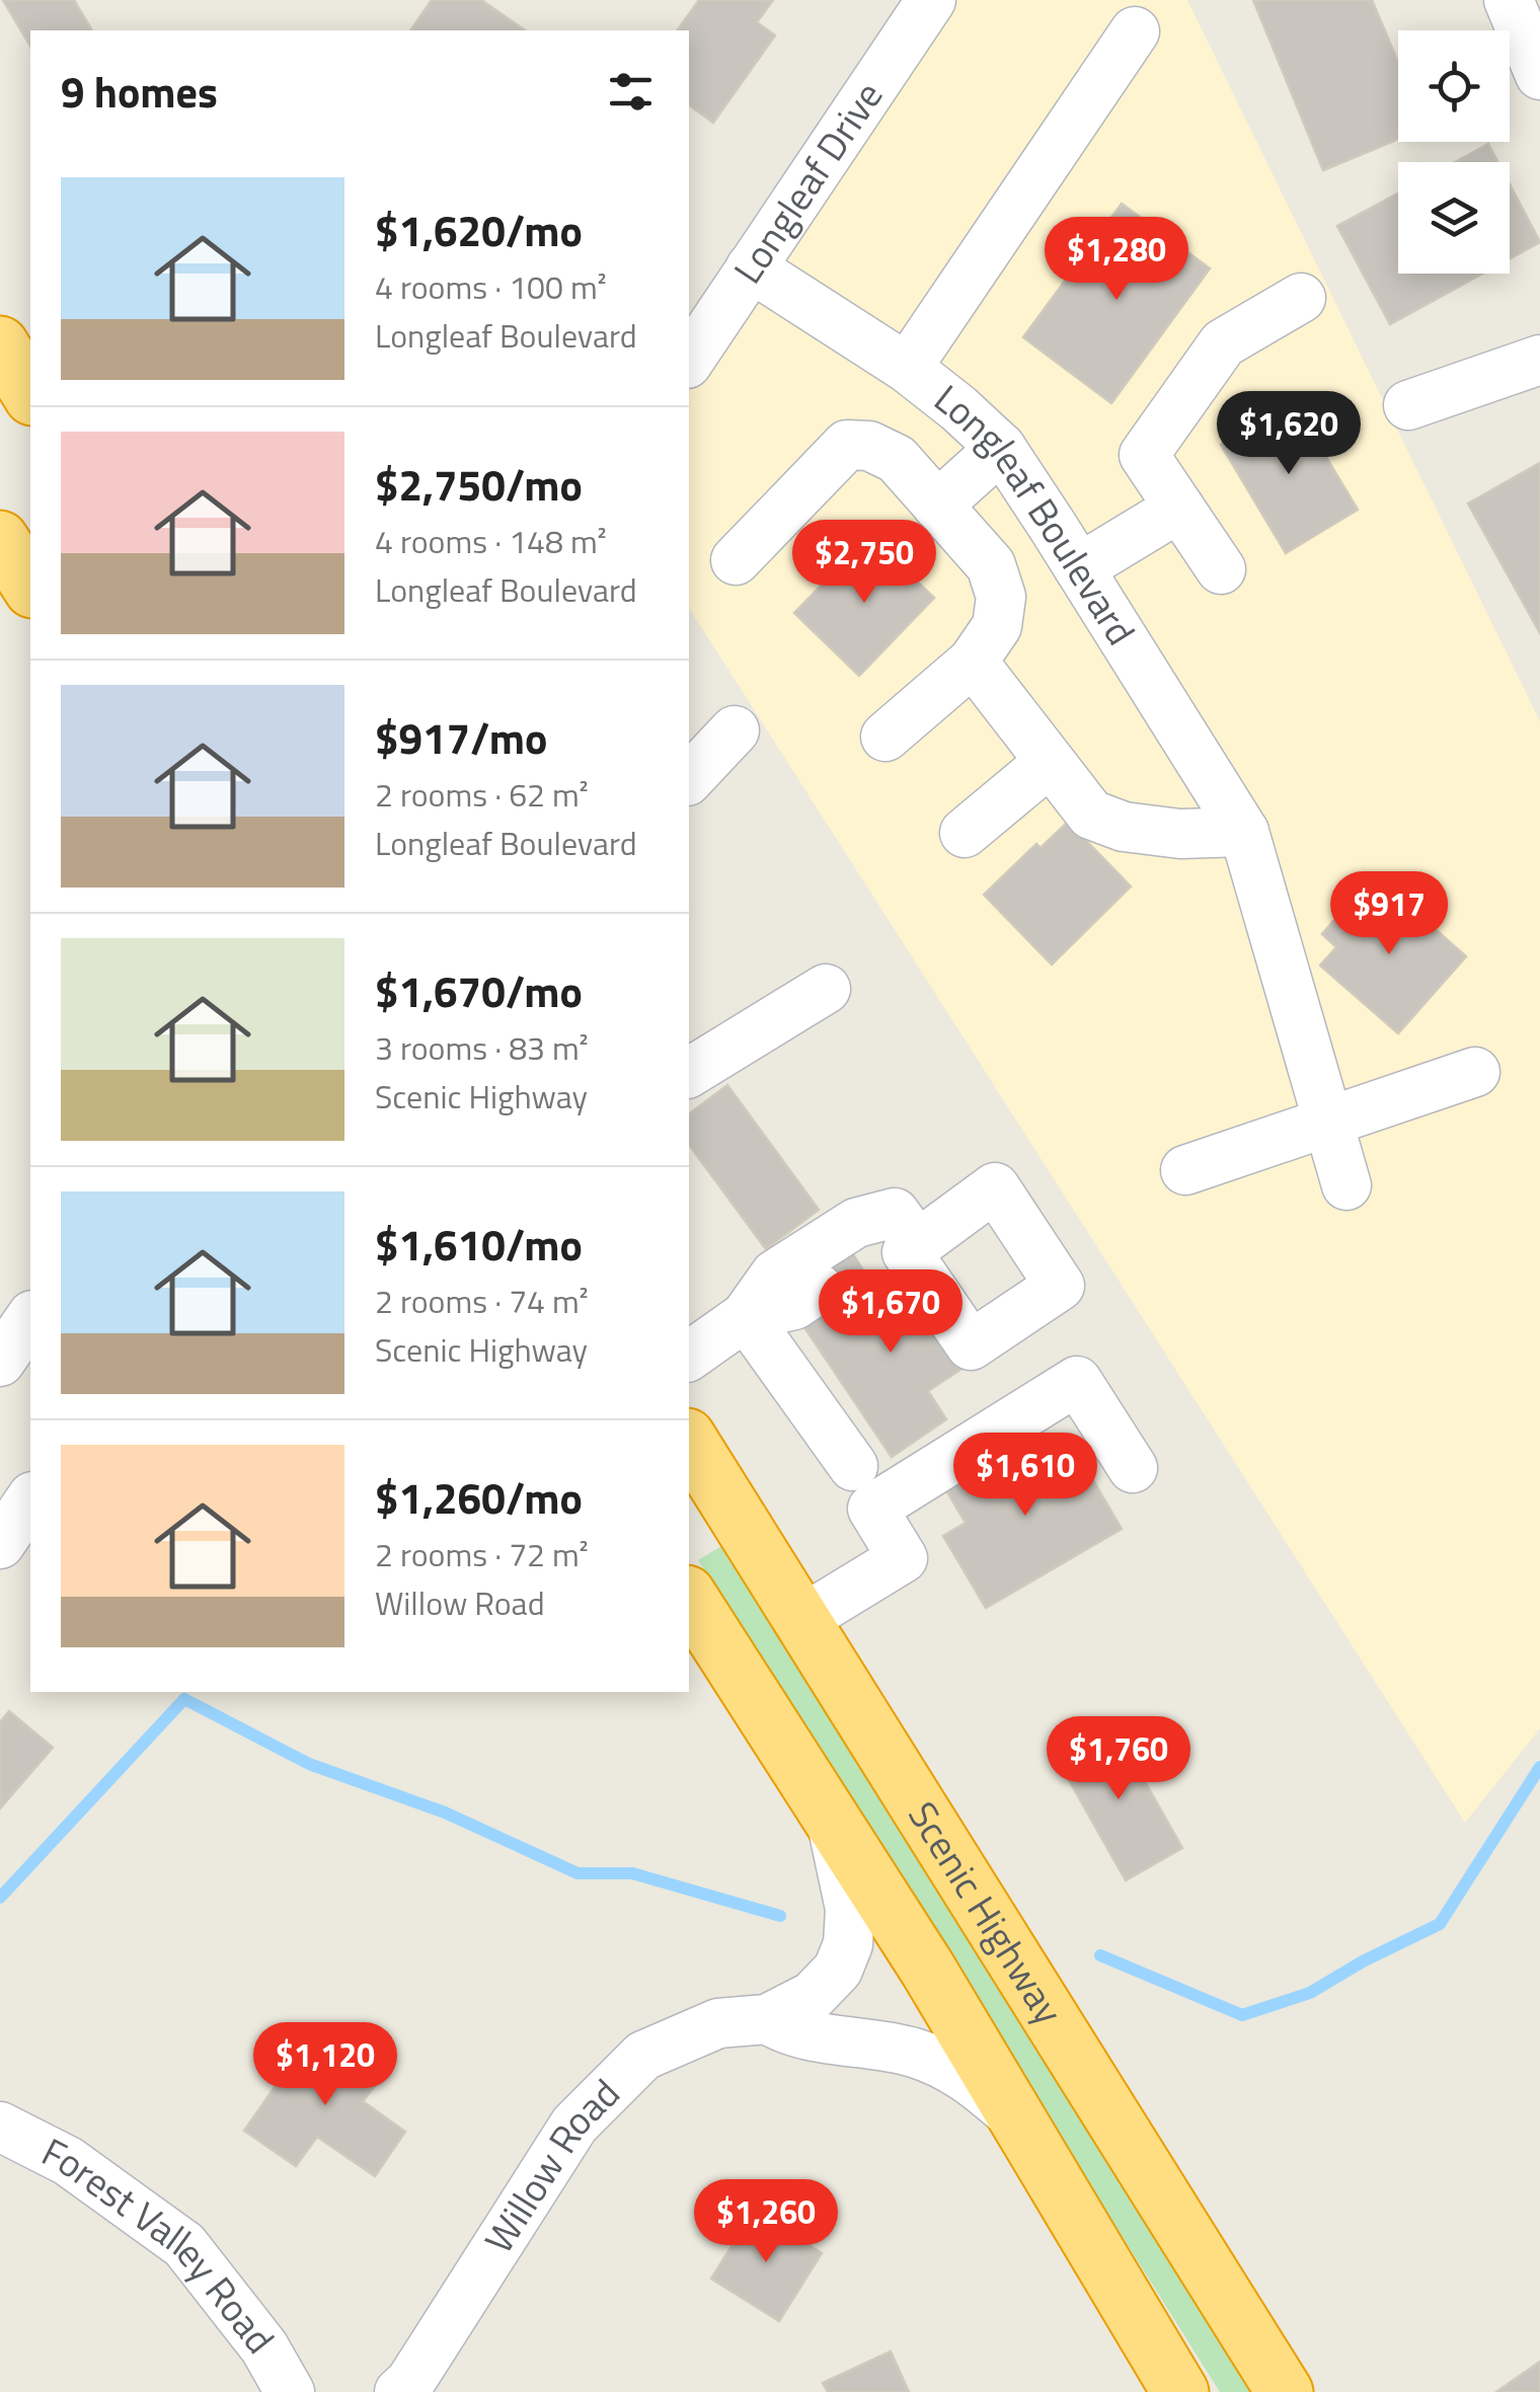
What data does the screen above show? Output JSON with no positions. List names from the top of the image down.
{
  "streets": {
    "highway": ["Scenic Highway"],
    "street": [
      "Longleaf Drive",
      "Longleaf Boulevard",
      "Willow Road",
      "Forest Valley Road"
    ]
  },
  "crossings": [
    ["Longleaf Drive", "Longleaf Boulevard"]
  ],
  "page": {
    "heading": "9 homes",
    "list": [
      {
        "name": "$1,620/mo",
        "note": "4 rooms · 100 m² · Longleaf Boulevard"
      },
      {
        "name": "$2,750/mo",
        "note": "4 rooms · 148 m² · Longleaf Boulevard"
      },
      {
        "name": "$917/mo",
        "note": "2 rooms · 62 m² · Longleaf Boulevard"
      },
      {
        "name": "$1,670/mo",
        "note": "3 rooms · 83 m² · Scenic Highway"
      },
      {
        "name": "$1,610/mo",
        "note": "2 rooms · 74 m² · Scenic Highway"
      },
      {
        "name": "$1,260/mo",
        "note": "2 rooms · 72 m² · Willow Road"
      }
    ],
    "price": [
      "$1,280",
      "$1,620",
      "$2,750",
      "$917",
      "$1,670",
      "$1,610",
      "$1,760",
      "$1,120",
      "$1,260"
    ]
  }
}
